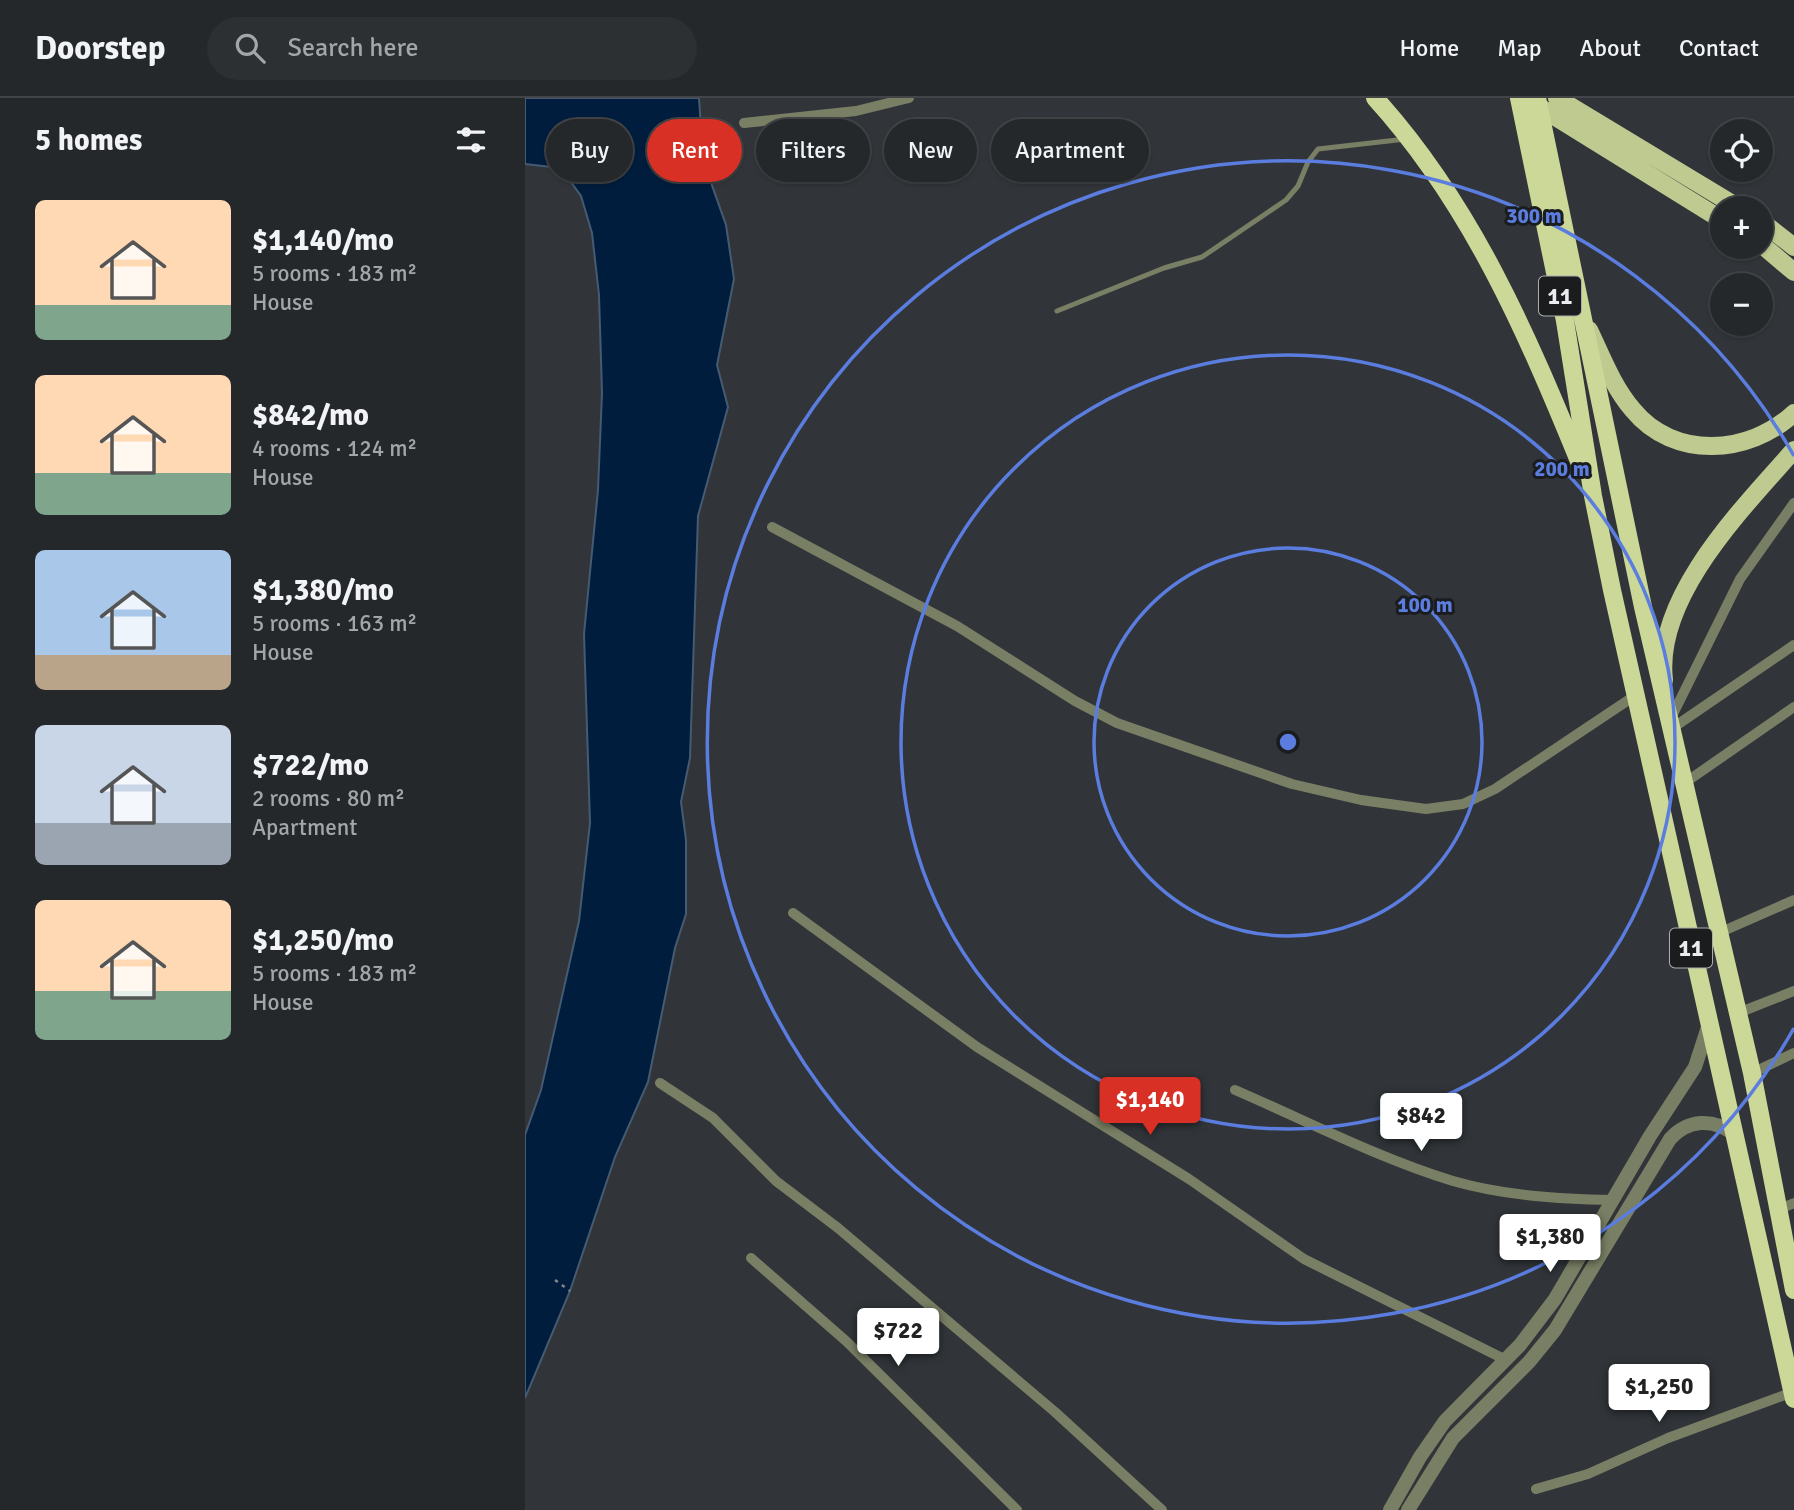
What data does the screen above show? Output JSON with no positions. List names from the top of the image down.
{
  "streets": {
    "highway": ["11"]
  },
  "page": {
    "header": "Doorstep",
    "search": "Search here",
    "nav": [
      "Home",
      "Map",
      "About",
      "Contact"
    ],
    "heading": "5 homes",
    "map_buttons": ["+", "−"],
    "chip": [
      "Buy",
      "Rent",
      "Filters",
      "New",
      "Apartment"
    ],
    "list": [
      {
        "name": "$1,140/mo",
        "note": "5 rooms · 183 m² · House"
      },
      {
        "name": "$842/mo",
        "note": "4 rooms · 124 m² · House"
      },
      {
        "name": "$1,380/mo",
        "note": "5 rooms · 163 m² · House"
      },
      {
        "name": "$722/mo",
        "note": "2 rooms · 80 m² · Apartment"
      },
      {
        "name": "$1,250/mo",
        "note": "5 rooms · 183 m² · House"
      }
    ],
    "price": [
      "$1,140",
      "$842",
      "$1,380",
      "$722",
      "$1,250"
    ]
  },
  "rings": ["300 m", "200 m", "100 m"]
}
